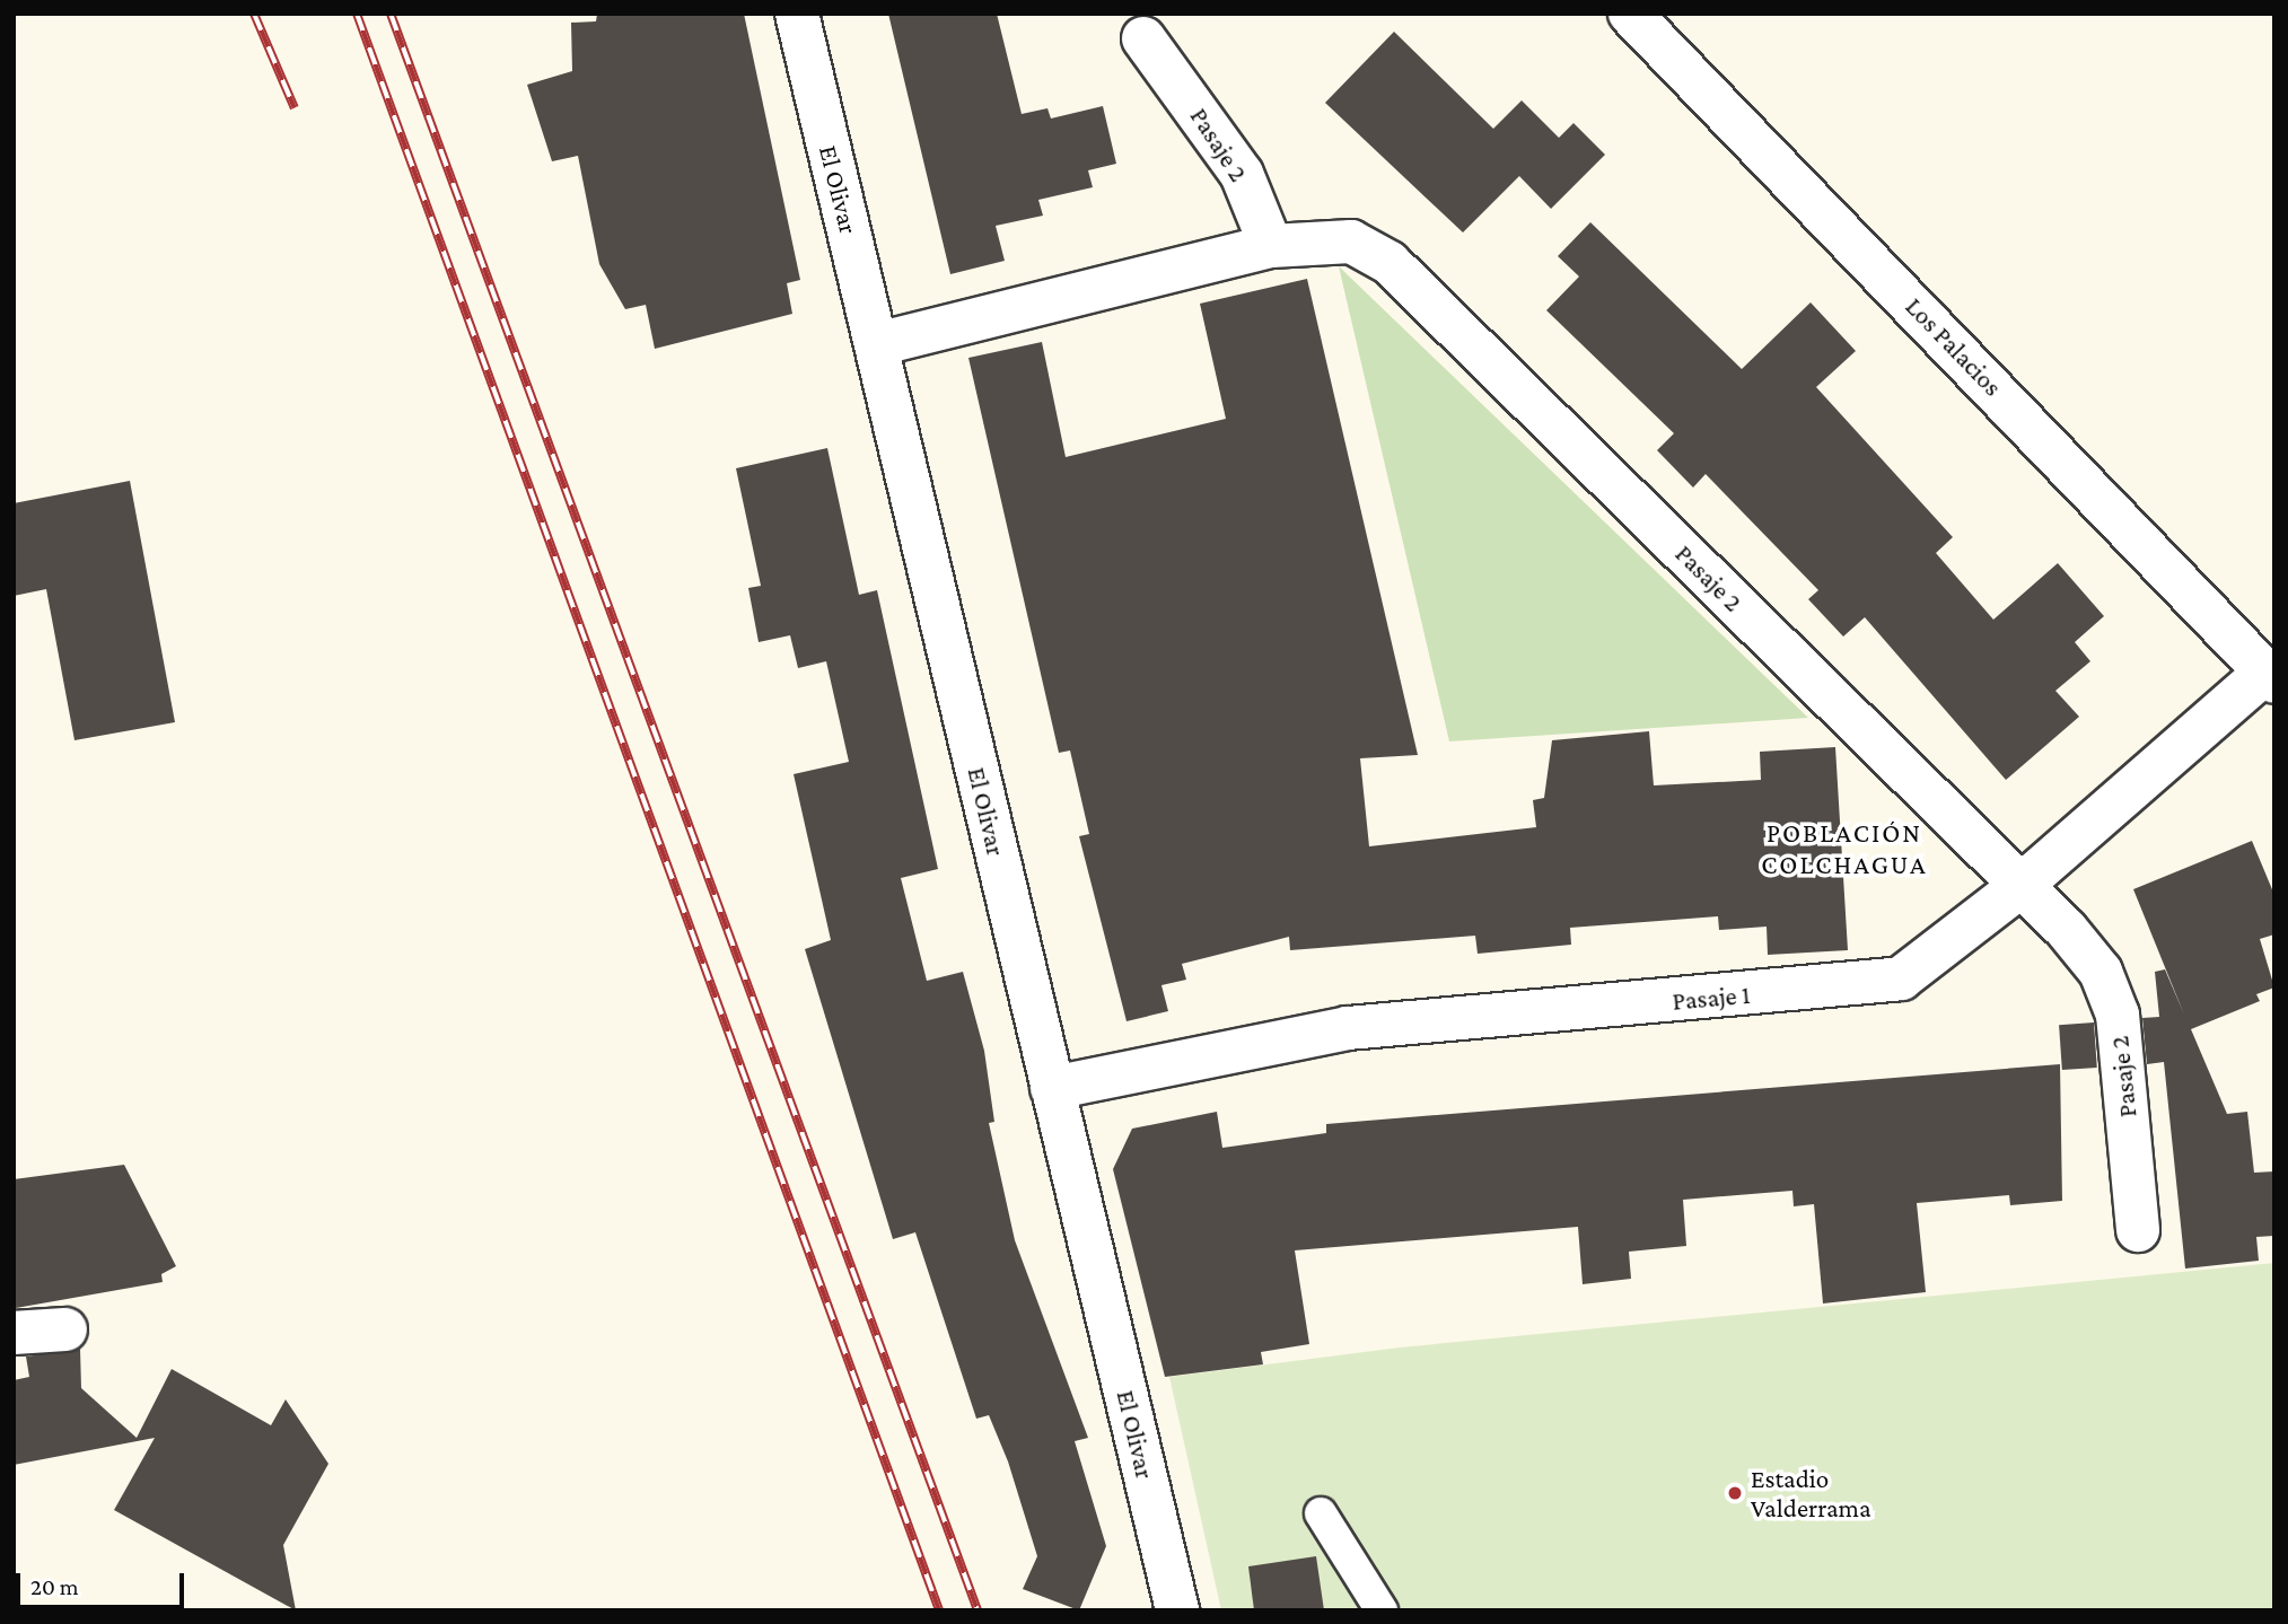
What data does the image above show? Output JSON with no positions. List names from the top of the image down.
{
  "streets": {
    "street": [
      "Pasaje 2",
      "El Olivar",
      "Los Palacios",
      "Pasaje 1"
    ]
  },
  "crossings": [
    ["Pasaje 2", "Pasaje 1"],
    ["El Olivar", "Pasaje 1"],
    ["Los Palacios", "Pasaje 1"]
  ],
  "districts": ["POBLACIÓN COLCHAGUA"],
  "places": ["Estadio Valderrama"],
  "scale_bar": "20 m"
}
